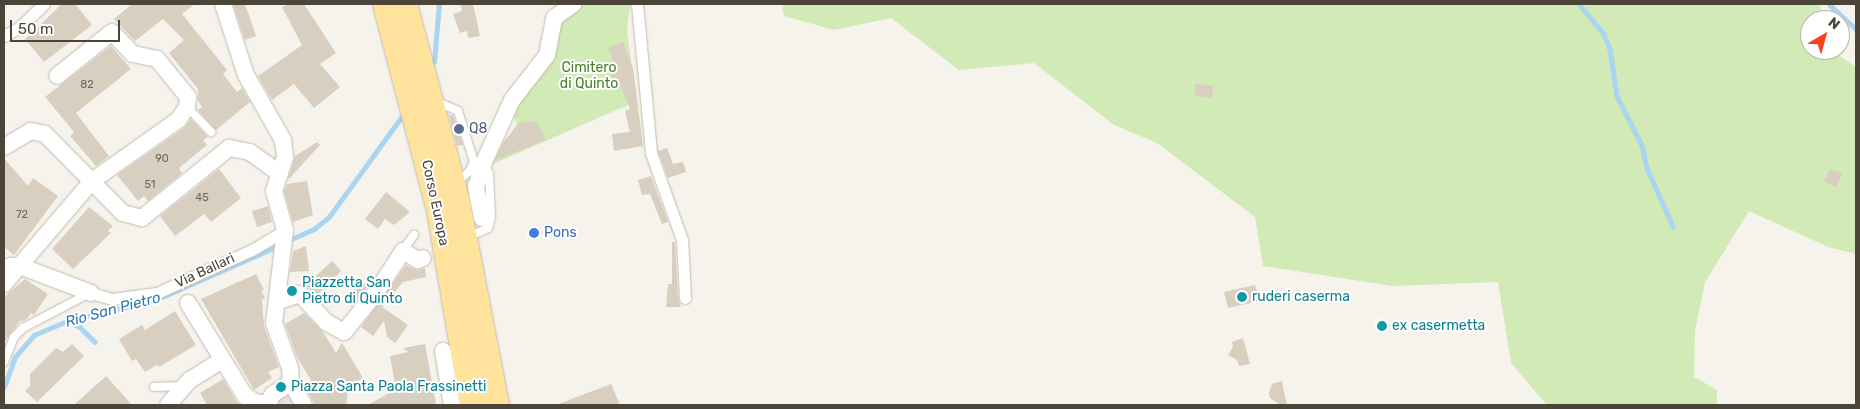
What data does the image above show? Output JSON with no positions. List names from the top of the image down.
{
  "streets": {
    "main road": ["Corso Europa"],
    "street": ["Via Ballari"]
  },
  "water": ["Rio San Pietro"],
  "parks": ["Cimitero di Quinto"],
  "places": [
    "Q8",
    "Pons",
    "Piazzetta San Pietro di Quinto",
    "ruderi caserma",
    "ex casermetta",
    "Piazza Santa Paola Frassinetti"
  ],
  "house_numbers": [
    "82",
    "90",
    "51",
    "45",
    "72"
  ],
  "scale_bar": "50 m",
  "north": "top right"
}
